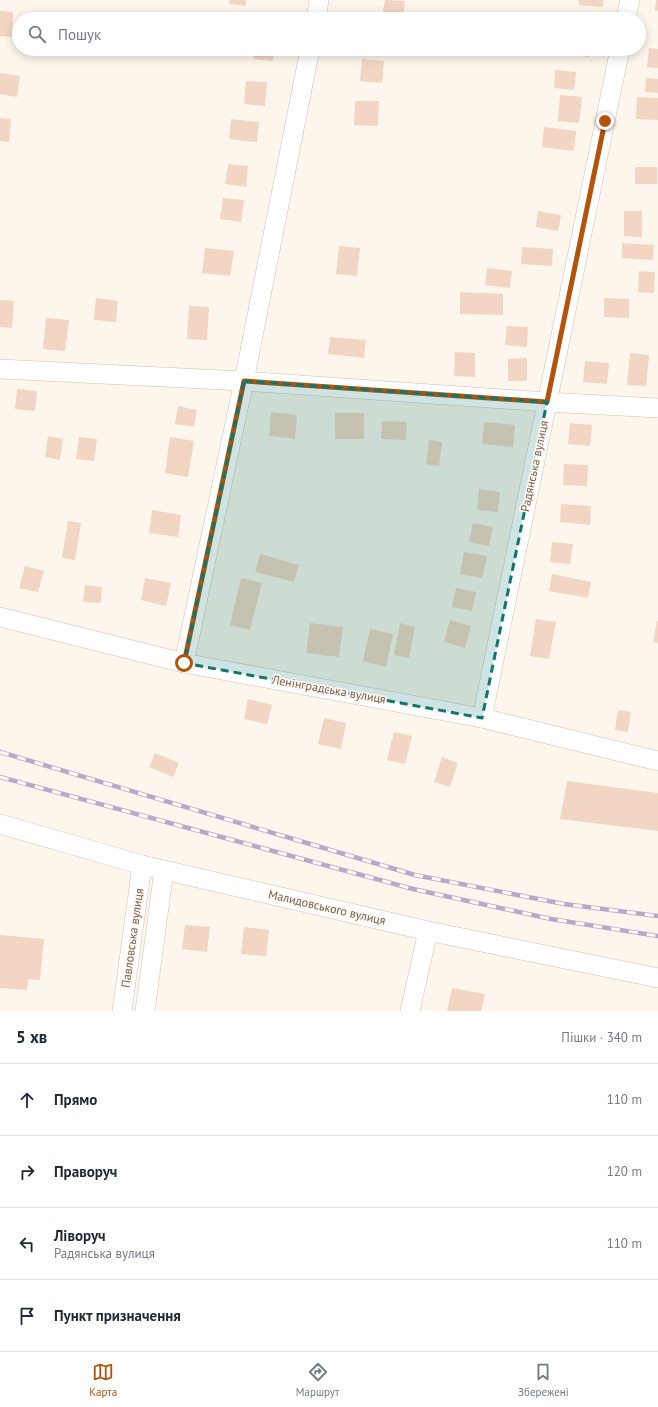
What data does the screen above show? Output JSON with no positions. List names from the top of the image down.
{
  "streets": {
    "street": [
      "Радянська вулиця",
      "Ленінградська вулиця",
      "Малидовського вулиця",
      "Павловська вулиця"
    ]
  },
  "crossings": [
    ["Радянська вулиця", "Ленінградська вулиця"],
    ["Малидовського вулиця", "Павловська вулиця"]
  ],
  "page": {
    "search": "Пошук",
    "heading": ["5 хв", "Пішки · 340 m"],
    "list": [
      ["Прямо", "110 m"],
      ["Праворуч", "120 m"],
      ["Ліворуч", "Радянська вулиця", "110 m"],
      "Пункт призначення"
    ],
    "nav": ["Карта", "Маршрут", "Збережені"]
  }
}
